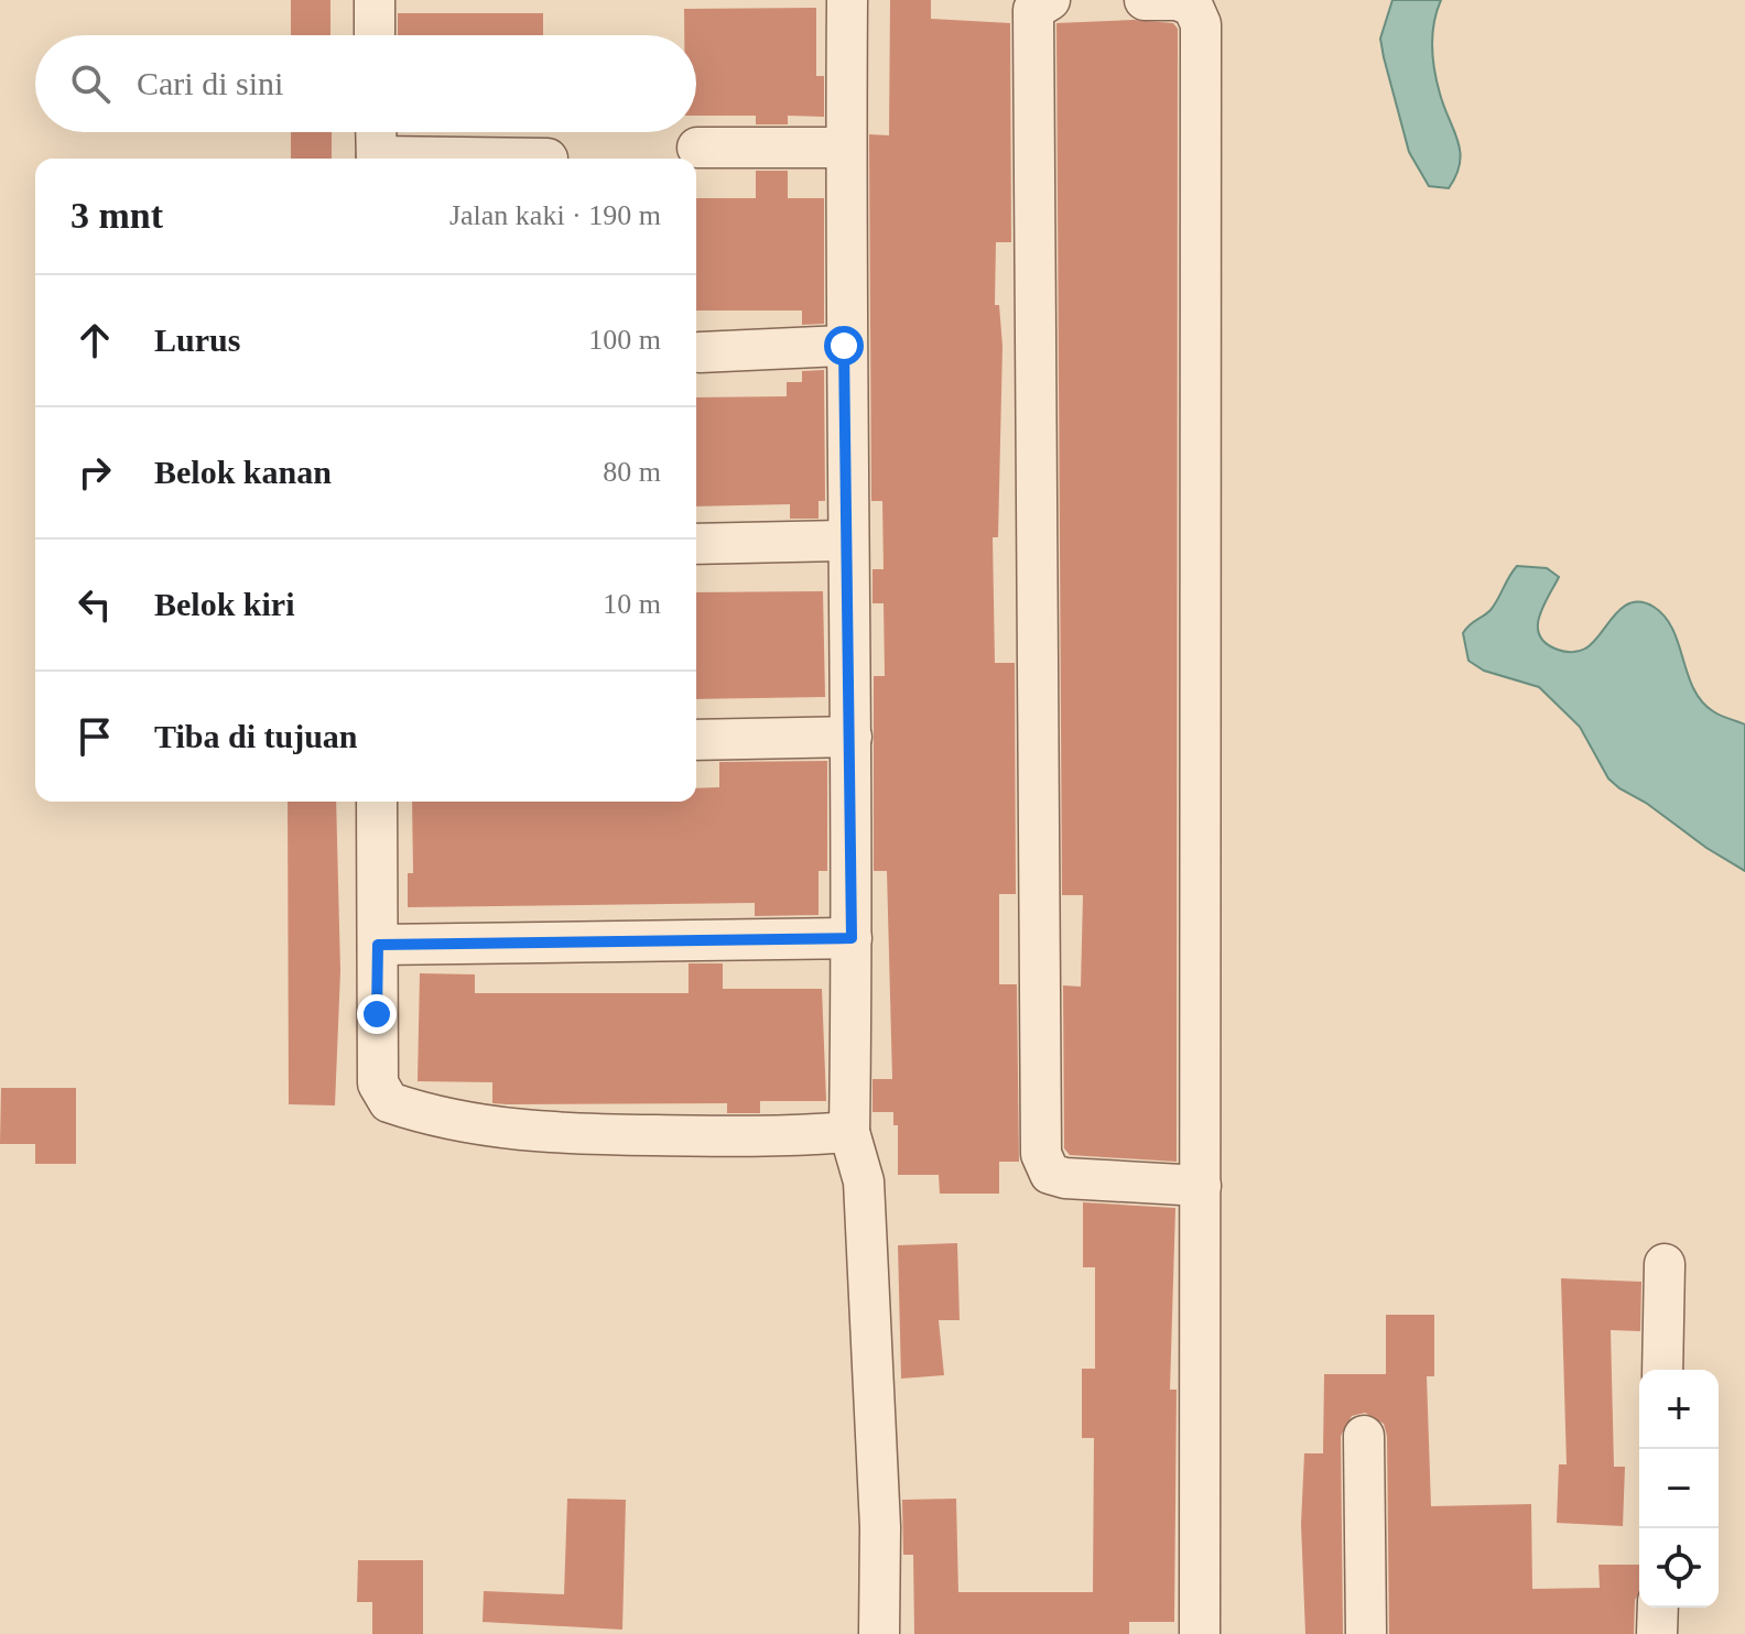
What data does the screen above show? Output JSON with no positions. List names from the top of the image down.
{
  "page": {
    "search": "Cari di sini",
    "heading": ["3 mnt", "Jalan kaki · 190 m"],
    "list": [
      ["Lurus", "100 m"],
      ["Belok kanan", "80 m"],
      ["Belok kiri", "10 m"],
      "Tiba di tujuan"
    ],
    "map_buttons": ["+", "−"]
  }
}
